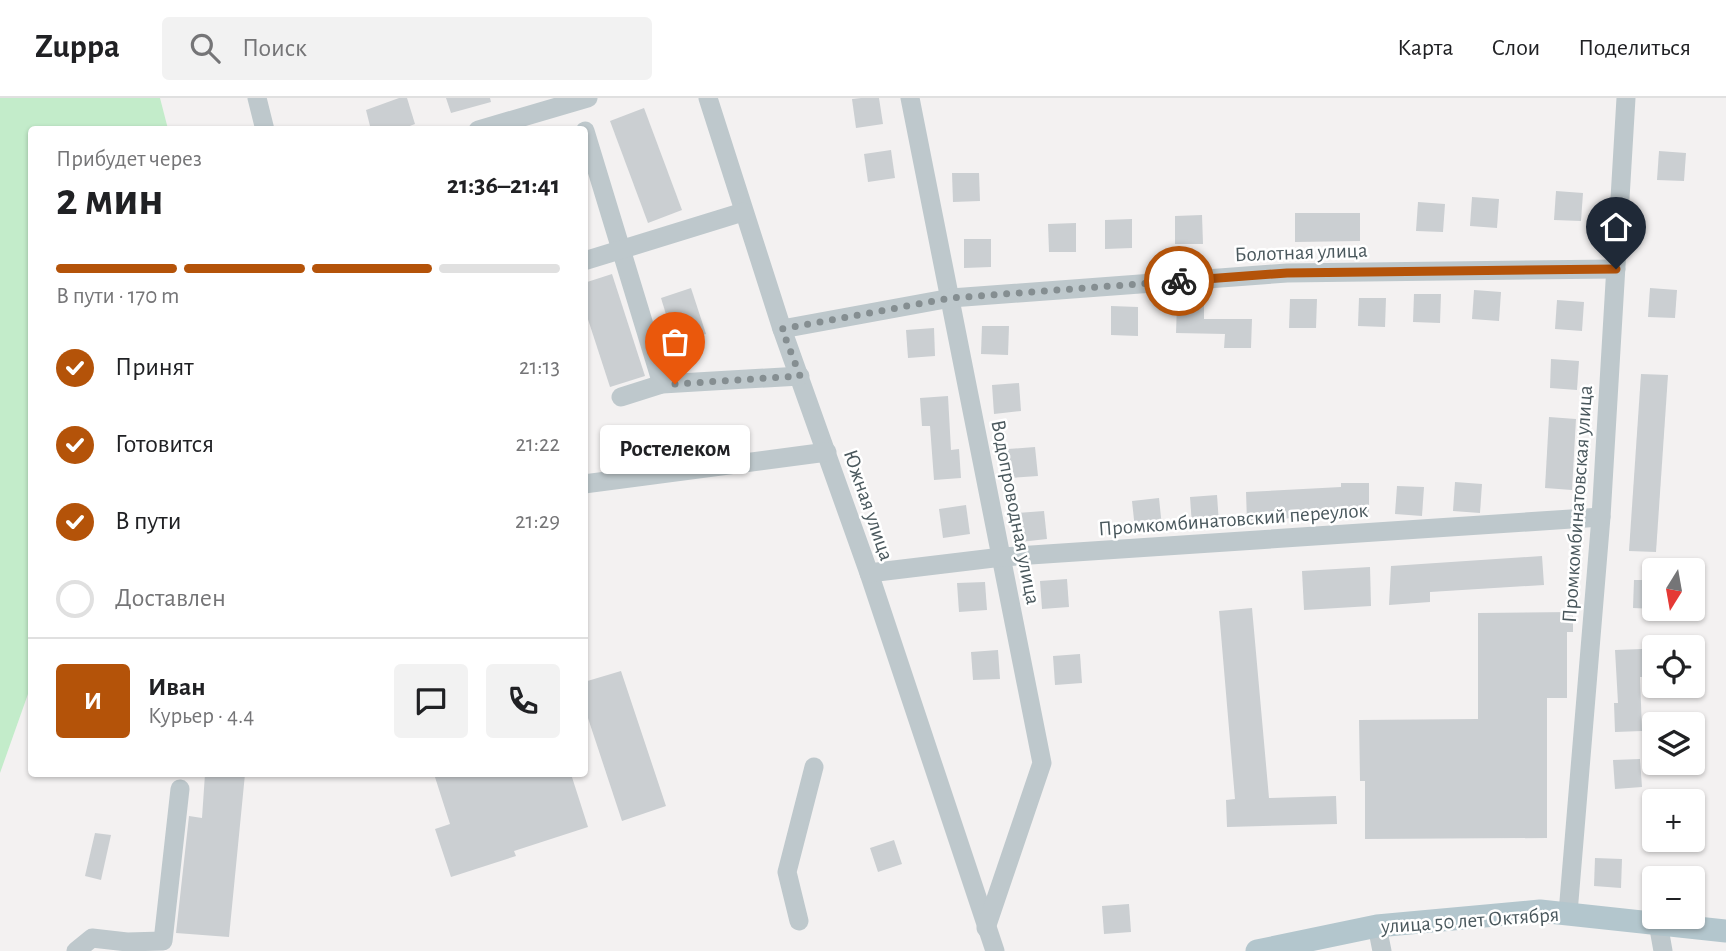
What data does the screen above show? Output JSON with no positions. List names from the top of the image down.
{
  "streets": {
    "main road": ["улица 50 лет Октября"],
    "street": [
      "Болотная улица",
      "Промкомбинатовская улица",
      "Южная улица",
      "Водопроводная улица",
      "Промкомбинатовский переулок"
    ]
  },
  "crossings": [
    ["Болотная улица", "Промкомбинатовская улица"],
    ["Болотная улица", "Южная улица"],
    ["Болотная улица", "Водопроводная улица"],
    ["Промкомбинатовская улица", "Промкомбинатовский переулок"],
    ["Промкомбинатовская улица", "улица 50 лет Октября"],
    ["Южная улица", "Водопроводная улица"],
    ["Южная улица", "Промкомбинатовский переулок"],
    ["Водопроводная улица", "Промкомбинатовский переулок"]
  ],
  "places": ["Ростелеком"],
  "north": "bottom",
  "page": {
    "header": "Zuppa",
    "search": "Поиск",
    "nav": ["Карта", "Слои", "Поделиться"],
    "heading": ["2 мин", "Прибудет через", "21:36–21:41"],
    "panel": ["Иван", "Курьер · 4.4"],
    "bar": "В пути · 170 m",
    "list": [
      ["Принят", "21:13"],
      ["Готовится", "21:22"],
      ["В пути", "21:29"],
      "Доставлен"
    ],
    "bubble": "Ростелеком",
    "map_buttons": ["+", "−"],
    "round": "И"
  }
}
